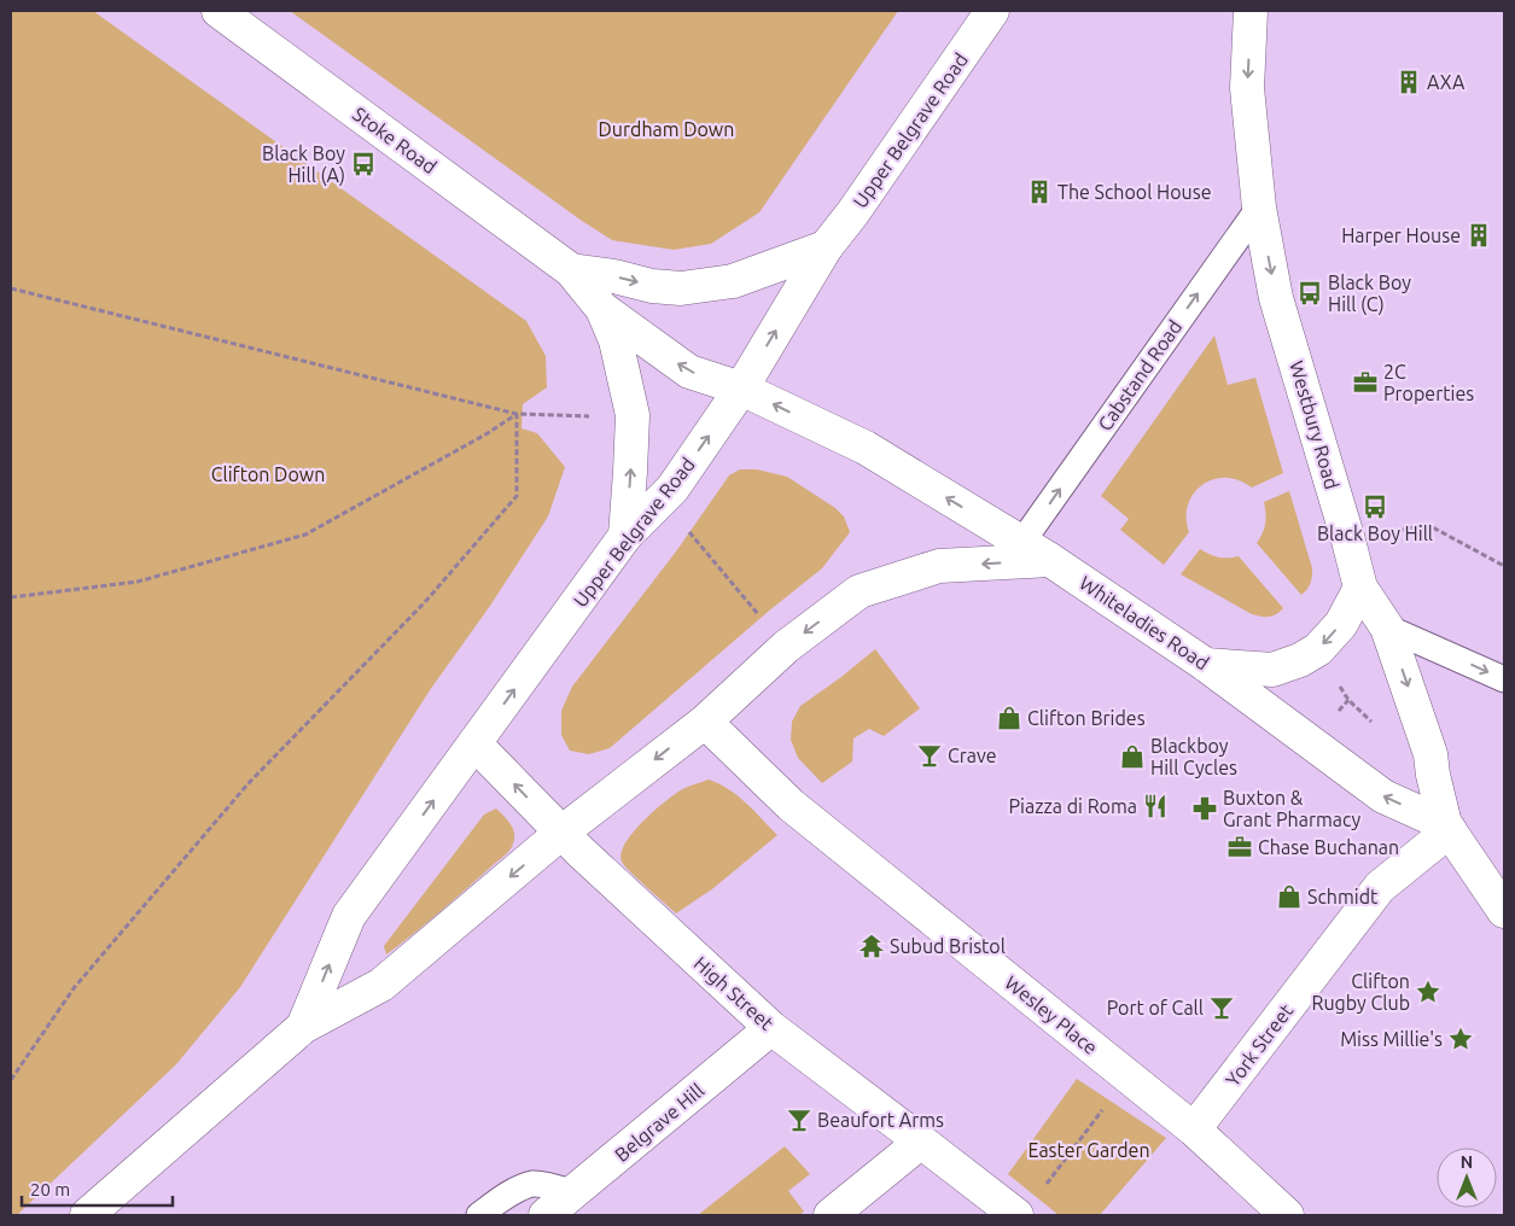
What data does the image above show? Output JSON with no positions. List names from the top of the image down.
{
  "streets": {
    "main road": [
      "Upper Belgrave Road",
      "Stoke Road",
      "Westbury Road",
      "Whiteladies Road",
      "High Street",
      "Wesley Place",
      "York Street",
      "Belgrave Hill"
    ],
    "lane": ["Cabstand Road"]
  },
  "crossings": [
    ["Upper Belgrave Road", "Stoke Road"],
    ["Upper Belgrave Road", "Whiteladies Road"],
    ["Upper Belgrave Road", "High Street"],
    ["Upper Belgrave Road", "Wesley Place"],
    ["Stoke Road", "Whiteladies Road"],
    ["Cabstand Road", "Westbury Road"],
    ["Cabstand Road", "Whiteladies Road"],
    ["Westbury Road", "Whiteladies Road"],
    ["Westbury Road", "York Street"],
    ["Whiteladies Road", "York Street"],
    ["High Street", "Belgrave Hill"],
    ["Wesley Place", "York Street"]
  ],
  "one_way": ["Cabstand Road", "Westbury Road", "Whiteladies Road"],
  "parks": ["Durdham Down", "Clifton Down", "Easter Garden"],
  "places": {
    "building": ["AXA", "The School House", "Harper House"],
    "bus stop": ["Black Boy Hill (A)", "Black Boy Hill (C)", "Black Boy Hill"],
    "office": ["2C Properties", "Chase Buchanan"],
    "shop": ["Clifton Brides", "Blackboy Hill Cycles", "Schmidt"],
    "bar": ["Crave", "Port of Call", "Beaufort Arms"],
    "restaurant": ["Piazza di Roma"],
    "pharmacy": ["Buxton & Grant Pharmacy"],
    "temple": ["Subud Bristol"],
    "place": ["Clifton Rugby Club", "Miss Millie's"]
  },
  "scale_bar": "20 m",
  "north": "top"
}
